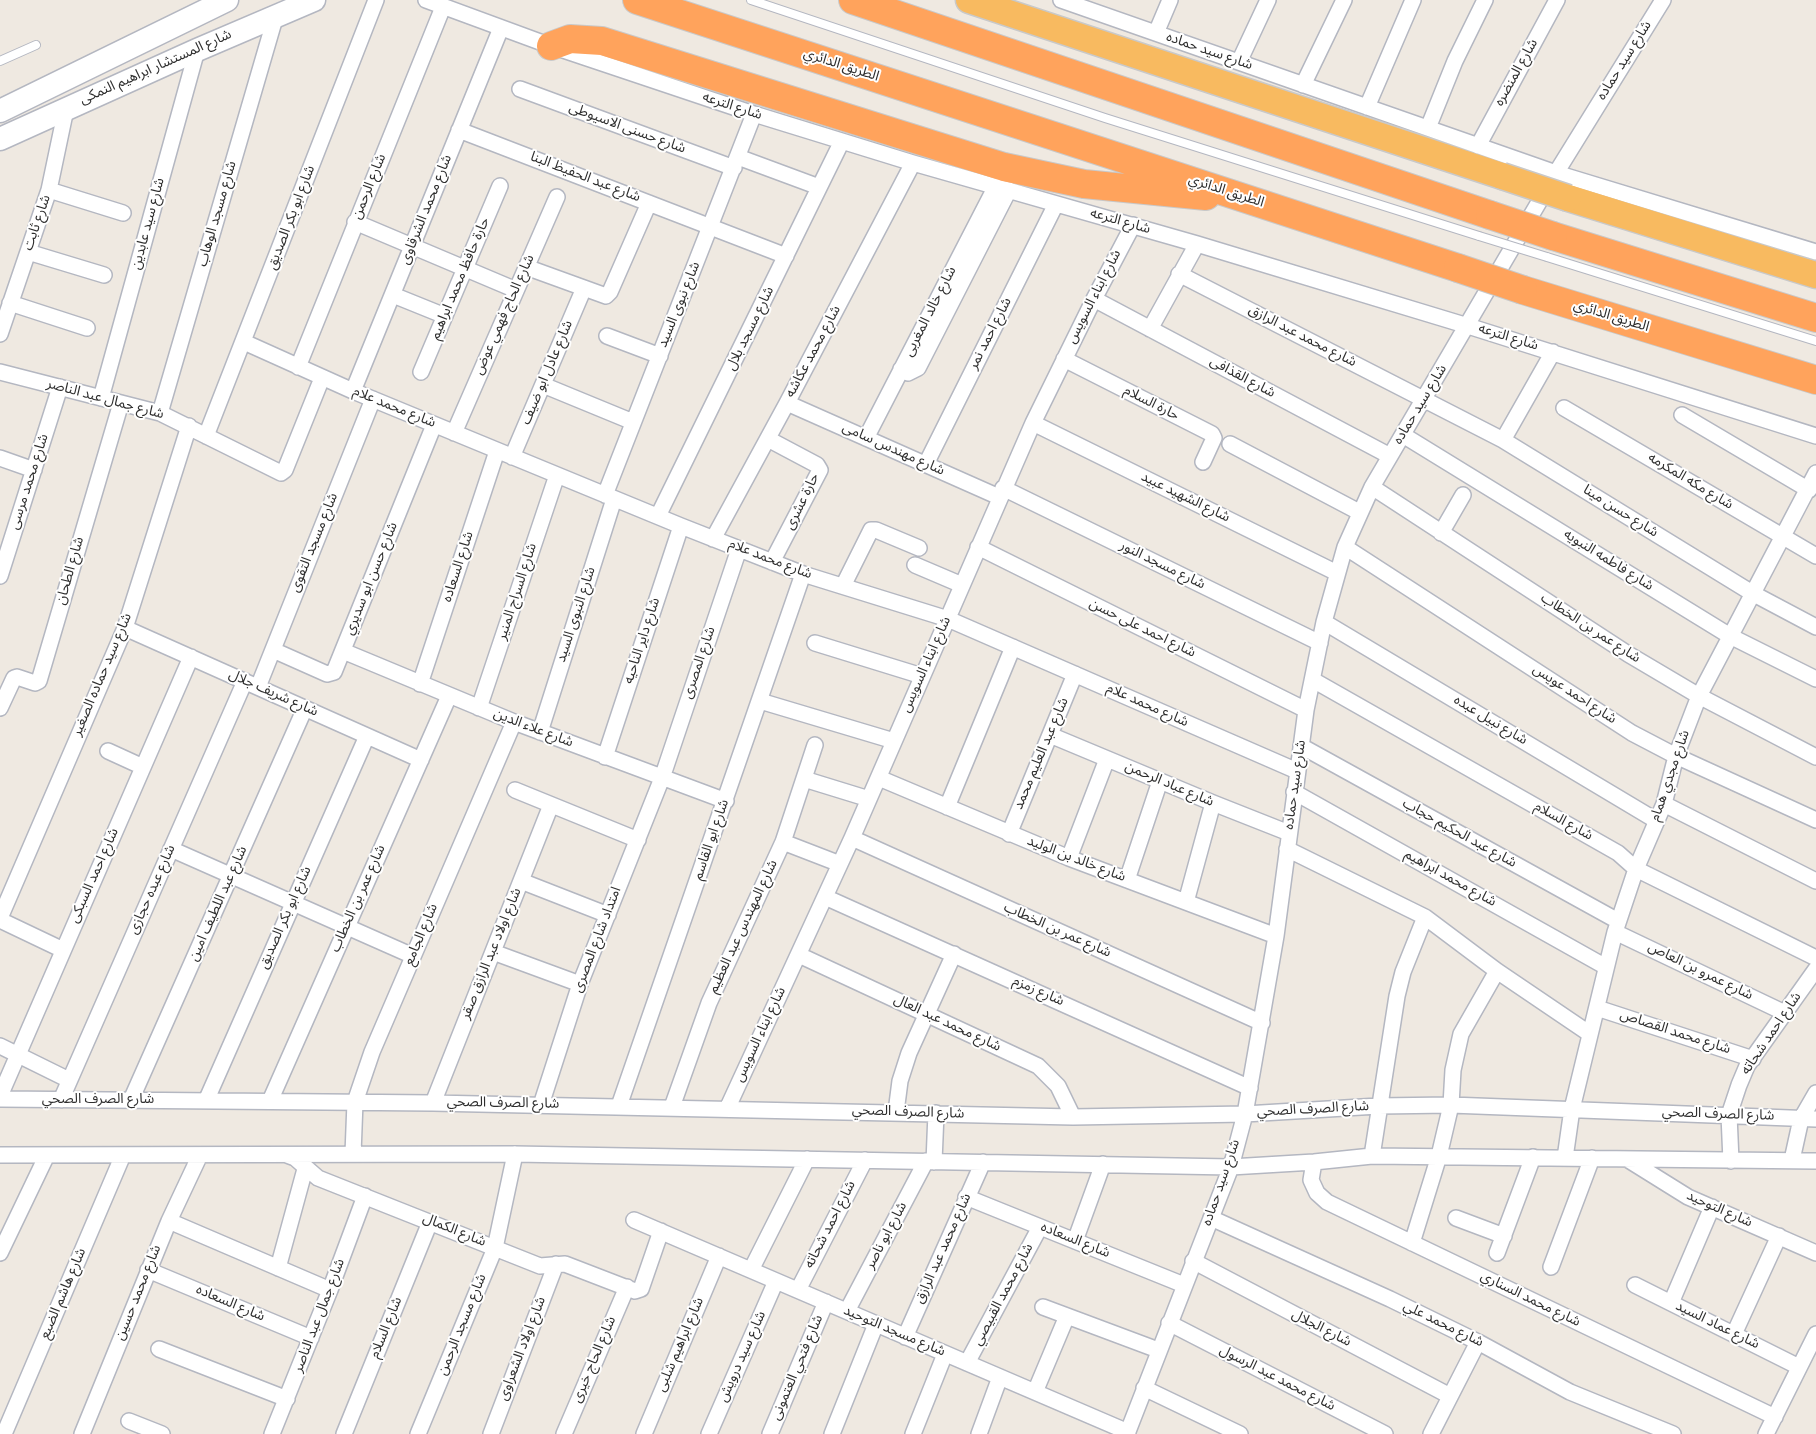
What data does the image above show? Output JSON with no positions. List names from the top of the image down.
{
  "streets": {
    "highway": ["الطريق الدائري"],
    "main road": ["شارع المستشار ابراهيم النمكى"],
    "street": [
      "شارع سيد حماده",
      "شارع المنضره",
      "شارع الترعه",
      "شارع حسنى الاسيوطى",
      "شارع عبد الحفيظ البنا",
      "شارع الرحمن",
      "شارع محمد الشرقاوى",
      "شارع مسجد الوهاب",
      "شارع ابو بكر الصديق",
      "شارع ثابت",
      "شارع سيد عابدين",
      "حارة حافظ محمد ابراهيم",
      "شارع ابناء السويس",
      "شارع نبوى السيد",
      "شارع خالد المغربى",
      "شارع الحاج فهمي عوض",
      "شارع مسجد بلال",
      "شارع احمد نمر",
      "شارع محمد عبد الرازق",
      "شارع محمد عكاشه",
      "شارع عادل ابو ضيف",
      "شارع القذافى",
      "شارع جمال عبد الناصر",
      "حارة السلام",
      "شارع محمد علام",
      "شارع مهندس سامى",
      "شارع محمد مرسى",
      "شارع مكه المكرمه",
      "شارع الشهيد عبيد",
      "حارة عشرى",
      "شارع حسن مينا",
      "شارع مسجد التقوى",
      "شارع فاطمه النبويه",
      "شارع مسجد النور",
      "شارع السعاده",
      "شارع الطحان",
      "شارع حسن ابو سديري",
      "شارع السراج المنير",
      "شارع النبوى السيد",
      "شارع احمد على حسن",
      "شارع عمر بن الخطاب",
      "شارع داير الناحيه",
      "شارع المصرى",
      "شارع سيد حماده الصغير",
      "شارع شريف جلال",
      "شارع احمد عويس",
      "شارع نبيل عبده",
      "شارع علاء الدين",
      "شارع عبد العليم محمد",
      "شارع مجدي همام",
      "شارع عباد الرحمن",
      "شارع السلام",
      "شارع عبد الحكيم حجاب",
      "شارع ابو القاسم",
      "شارع خالد بن الوليد",
      "شارع احمد السبكى",
      "شارع محمد ابراهيم",
      "شارع عبده حجازى",
      "شارع عبد اللطيف امين",
      "شارع المهندس عبد العظيم",
      "شارع الجامع",
      "امتداد شارع المصرى",
      "شارع اولاد عبد الرازق صقر",
      "شارع عمرو بن العاص",
      "شارع زمزم",
      "شارع محمد عبد العال",
      "شارع محمد القصاص",
      "شارع احمد شحاته",
      "شارع الصرف الصحي",
      "شارع التوحيد",
      "شارع الكمال",
      "شارع ابو ناصر",
      "شارع محمد حسين",
      "شارع هاشم الضبع",
      "شارع محمد القبيصي",
      "شارع محمد السناري",
      "شارع مسجد الرحمن",
      "شارع محمد علي",
      "شارع عماد السيد",
      "شارع الجلال",
      "شارع مسجد التوحيد",
      "شارع ابراهيم شلبى",
      "شارع اولاد الشعراوى",
      "شارع سيد درويش",
      "شارع الحاج خيرى",
      "شارع فتحي العتمونى",
      "شارع محمد عبد الرسول"
    ]
  },
  "crossings": [
    ["شارع سيد حماده", "شارع المنضره"],
    ["شارع سيد حماده", "شارع الترعه"],
    ["شارع سيد حماده", "شارع محمد عبد الرازق"],
    ["شارع سيد حماده", "شارع القذافى"],
    ["شارع سيد حماده", "شارع محمد علام"],
    ["شارع سيد حماده", "شارع الشهيد عبيد"],
    ["شارع سيد حماده", "شارع حسن مينا"],
    ["شارع سيد حماده", "شارع فاطمه النبويه"],
    ["شارع سيد حماده", "شارع مسجد النور"],
    ["شارع سيد حماده", "شارع السعاده"],
    ["شارع سيد حماده", "شارع احمد على حسن"],
    ["شارع سيد حماده", "شارع عمر بن الخطاب"],
    ["شارع سيد حماده", "شارع احمد عويس"],
    ["شارع سيد حماده", "شارع نبيل عبده"],
    ["شارع سيد حماده", "شارع عباد الرحمن"],
    ["شارع سيد حماده", "شارع السلام"],
    ["شارع سيد حماده", "شارع عبد الحكيم حجاب"],
    ["شارع سيد حماده", "شارع خالد بن الوليد"],
    ["شارع سيد حماده", "شارع محمد ابراهيم"],
    ["شارع سيد حماده", "شارع زمزم"],
    ["شارع سيد حماده", "شارع الصرف الصحي"],
    ["شارع سيد حماده", "شارع محمد علي"],
    ["شارع سيد حماده", "شارع الجلال"],
    ["شارع سيد حماده", "شارع مسجد التوحيد"],
    ["شارع سيد حماده", "شارع محمد عبد الرسول"],
    ["شارع المستشار ابراهيم النمكى", "شارع مسجد الوهاب"],
    ["شارع المستشار ابراهيم النمكى", "شارع ثابت"],
    ["شارع المستشار ابراهيم النمكى", "شارع سيد عابدين"],
    ["شارع الترعه", "شارع الرحمن"],
    ["شارع الترعه", "شارع محمد الشرقاوى"],
    ["شارع الترعه", "شارع ابناء السويس"],
    ["شارع الترعه", "شارع نبوى السيد"],
    ["شارع الترعه", "شارع خالد المغربى"],
    ["شارع الترعه", "شارع مسجد بلال"],
    ["شارع الترعه", "شارع احمد نمر"],
    ["شارع الترعه", "شارع محمد عكاشه"],
    ["شارع حسنى الاسيوطى", "شارع نبوى السيد"],
    ["شارع حسنى الاسيوطى", "شارع مسجد بلال"],
    ["شارع عبد الحفيظ البنا", "شارع محمد الشرقاوى"],
    ["شارع عبد الحفيظ البنا", "شارع نبوى السيد"],
    ["شارع عبد الحفيظ البنا", "شارع مسجد بلال"],
    ["شارع الرحمن", "شارع محمد علام"],
    ["شارع محمد الشرقاوى", "شارع محمد علام"],
    ["شارع مسجد الوهاب", "شارع جمال عبد الناصر"],
    ["شارع ابو بكر الصديق", "شارع جمال عبد الناصر"],
    ["شارع ابو بكر الصديق", "شارع محمد علام"],
    ["شارع ابو بكر الصديق", "شارع شريف جلال"],
    ["شارع ابو بكر الصديق", "شارع الصرف الصحي"],
    ["شارع سيد عابدين", "شارع جمال عبد الناصر"],
    ["شارع ابناء السويس", "شارع القذافى"],
    ["شارع ابناء السويس", "حارة السلام"],
    ["شارع ابناء السويس", "شارع محمد علام"],
    ["شارع ابناء السويس", "شارع مهندس سامى"],
    ["شارع ابناء السويس", "شارع الشهيد عبيد"],
    ["شارع ابناء السويس", "شارع مسجد النور"],
    ["شارع ابناء السويس", "شارع احمد على حسن"],
    ["شارع ابناء السويس", "شارع عمر بن الخطاب"],
    ["شارع ابناء السويس", "شارع خالد بن الوليد"],
    ["شارع ابناء السويس", "شارع زمزم"],
    ["شارع ابناء السويس", "شارع محمد عبد العال"],
    ["شارع ابناء السويس", "شارع الصرف الصحي"],
    ["شارع نبوى السيد", "شارع محمد علام"],
    ["شارع نبوى السيد", "شارع النبوى السيد"],
    ["شارع خالد المغربى", "شارع مهندس سامى"],
    ["شارع الحاج فهمي عوض", "شارع محمد علام"],
    ["شارع مسجد بلال", "شارع محمد علام"],
    ["شارع احمد نمر", "شارع مهندس سامى"],
    ["شارع محمد عبد الرازق", "شارع حسن مينا"],
    ["شارع محمد عبد الرازق", "شارع السعاده"],
    ["شارع محمد عبد الرازق", "شارع مسجد التوحيد"],
    ["شارع محمد عكاشه", "شارع محمد علام"],
    ["شارع محمد عكاشه", "شارع مهندس سامى"],
    ["شارع محمد عكاشه", "حارة عشرى"],
    ["شارع عادل ابو ضيف", "شارع محمد علام"],
    ["شارع جمال عبد الناصر", "شارع محمد علام"],
    ["شارع جمال عبد الناصر", "شارع محمد مرسى"],
    ["شارع جمال عبد الناصر", "شارع السعاده"],
    ["شارع جمال عبد الناصر", "شارع الطحان"],
    ["شارع جمال عبد الناصر", "شارع سيد حماده الصغير"],
    ["شارع جمال عبد الناصر", "شارع الكمال"],
    ["شارع محمد علام", "حارة عشرى"],
    ["شارع محمد علام", "شارع مسجد التقوى"],
    ["شارع محمد علام", "شارع السعاده"],
    ["شارع محمد علام", "شارع حسن ابو سديري"],
    ["شارع محمد علام", "شارع السراج المنير"],
    ["شارع محمد علام", "شارع النبوى السيد"],
    ["شارع محمد علام", "شارع داير الناحيه"],
    ["شارع محمد علام", "شارع المصرى"],
    ["شارع محمد علام", "شارع عبد العليم محمد"],
    ["شارع محمد علام", "شارع ابو القاسم"],
    ["شارع مهندس سامى", "شارع مسجد النور"],
    ["شارع مكه المكرمه", "شارع مجدي همام"],
    ["شارع حسن مينا", "شارع مجدي همام"],
    ["شارع مسجد التقوى", "شارع حسن ابو سديري"],
    ["شارع مسجد التقوى", "شارع شريف جلال"],
    ["شارع مسجد التقوى", "شارع عبده حجازى"],
    ["شارع فاطمه النبويه", "شارع مجدي همام"],
    ["شارع السعاده", "شارع علاء الدين"],
    ["شارع السعاده", "شارع محمد حسين"],
    ["شارع السعاده", "شارع محمد القبيصي"],
    ["شارع حسن ابو سديري", "شارع علاء الدين"],
    ["شارع السراج المنير", "شارع علاء الدين"],
    ["شارع النبوى السيد", "شارع علاء الدين"],
    ["شارع عمر بن الخطاب", "شارع شريف جلال"],
    ["شارع عمر بن الخطاب", "شارع علاء الدين"],
    ["شارع عمر بن الخطاب", "شارع مجدي همام"],
    ["شارع عمر بن الخطاب", "شارع الصرف الصحي"],
    ["شارع داير الناحيه", "شارع علاء الدين"],
    ["شارع المصرى", "شارع علاء الدين"],
    ["شارع المصرى", "امتداد شارع المصرى"],
    ["شارع سيد حماده الصغير", "شارع شريف جلال"],
    ["شارع شريف جلال", "شارع احمد السبكى"],
    ["شارع شريف جلال", "شارع عبده حجازى"],
    ["شارع شريف جلال", "شارع عبد اللطيف امين"],
    ["شارع احمد عويس", "شارع مجدي همام"],
    ["شارع نبيل عبده", "شارع مجدي همام"],
    ["شارع علاء الدين", "شارع ابو القاسم"],
    ["شارع علاء الدين", "شارع الجامع"],
    ["شارع علاء الدين", "امتداد شارع المصرى"],
    ["شارع عبد العليم محمد", "شارع عباد الرحمن"],
    ["شارع عبد العليم محمد", "شارع خالد بن الوليد"],
    ["شارع مجدي همام", "شارع السلام"],
    ["شارع مجدي همام", "شارع عبد الحكيم حجاب"],
    ["شارع مجدي همام", "شارع محمد ابراهيم"],
    ["شارع مجدي همام", "شارع عمرو بن العاص"],
    ["شارع مجدي همام", "شارع محمد القصاص"],
    ["شارع مجدي همام", "شارع الصرف الصحي"],
    ["شارع السلام", "شارع الكمال"],
    ["شارع عبد الحكيم حجاب", "شارع عمرو بن العاص"],
    ["شارع ابو القاسم", "شارع الصرف الصحي"],
    ["شارع احمد السبكى", "شارع الصرف الصحي"],
    ["شارع عبده حجازى", "شارع الصرف الصحي"],
    ["شارع عبد اللطيف امين", "شارع الصرف الصحي"],
    ["شارع المهندس عبد العظيم", "شارع الصرف الصحي"],
    ["شارع الجامع", "شارع الصرف الصحي"],
    ["امتداد شارع المصرى", "شارع الصرف الصحي"],
    ["شارع اولاد عبد الرازق صقر", "شارع الصرف الصحي"],
    ["شارع عمرو بن العاص", "شارع احمد شحاته"],
    ["شارع محمد عبد العال", "شارع الصرف الصحي"],
    ["شارع محمد القصاص", "شارع احمد شحاته"],
    ["شارع احمد شحاته", "شارع الصرف الصحي"],
    ["شارع احمد شحاته", "شارع مسجد التوحيد"],
    ["شارع الكمال", "شارع مسجد الرحمن"],
    ["شارع الكمال", "شارع اولاد الشعراوى"],
    ["شارع الكمال", "شارع الحاج خيرى"],
    ["شارع ابو ناصر", "شارع مسجد التوحيد"],
    ["شارع محمد القبيصي", "شارع مسجد التوحيد"],
    ["شارع مسجد التوحيد", "شارع ابراهيم شلبى"],
    ["شارع مسجد التوحيد", "شارع سيد درويش"],
    ["شارع مسجد التوحيد", "شارع فتحي العتمونى"]
  ]
}
